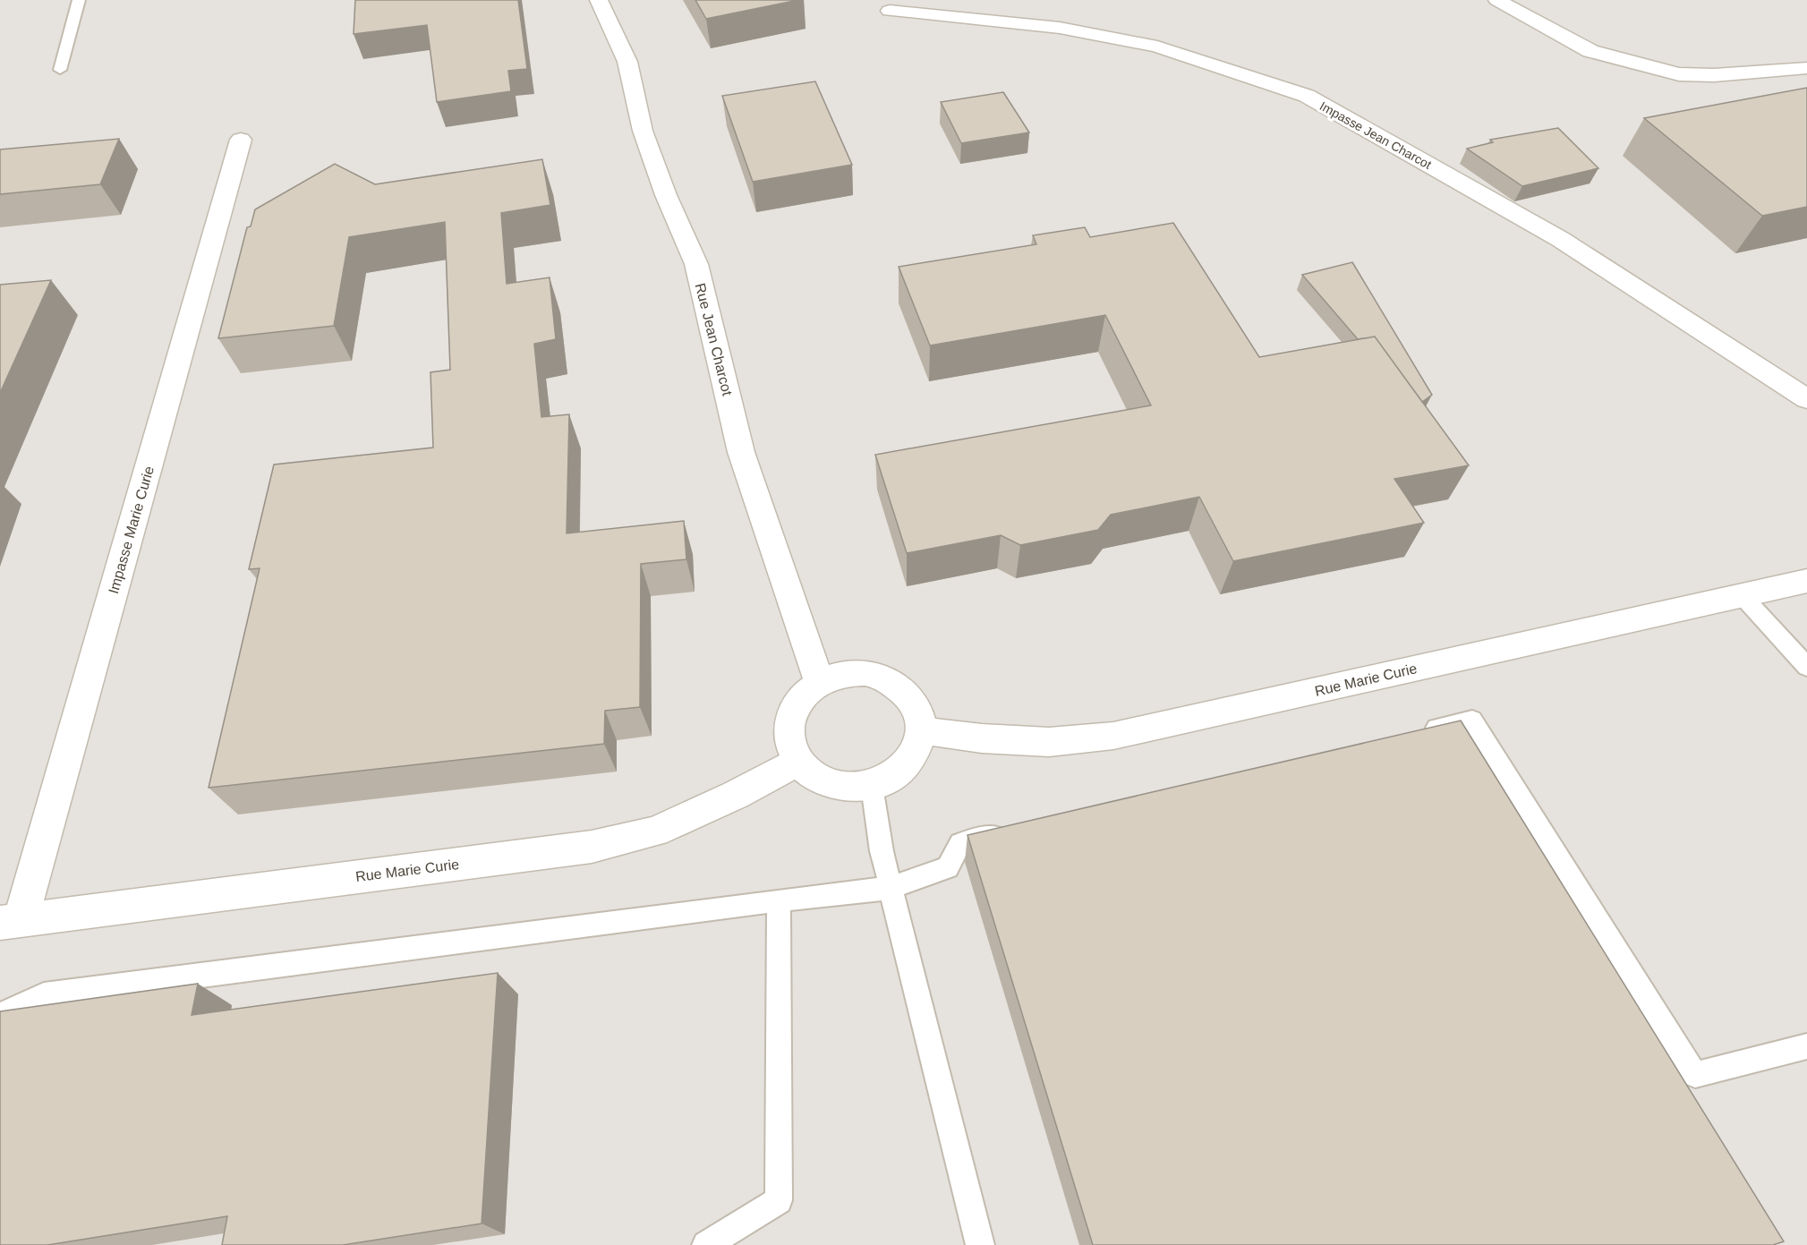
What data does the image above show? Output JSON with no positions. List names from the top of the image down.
{
  "streets": {
    "street": [
      "Impasse Jean Charcot",
      "Rue Jean Charcot",
      "Impasse Marie Curie",
      "Rue Marie Curie"
    ]
  },
  "crossings": [
    ["Rue Jean Charcot", "Rue Marie Curie"],
    ["Impasse Marie Curie", "Rue Marie Curie"]
  ]
}
